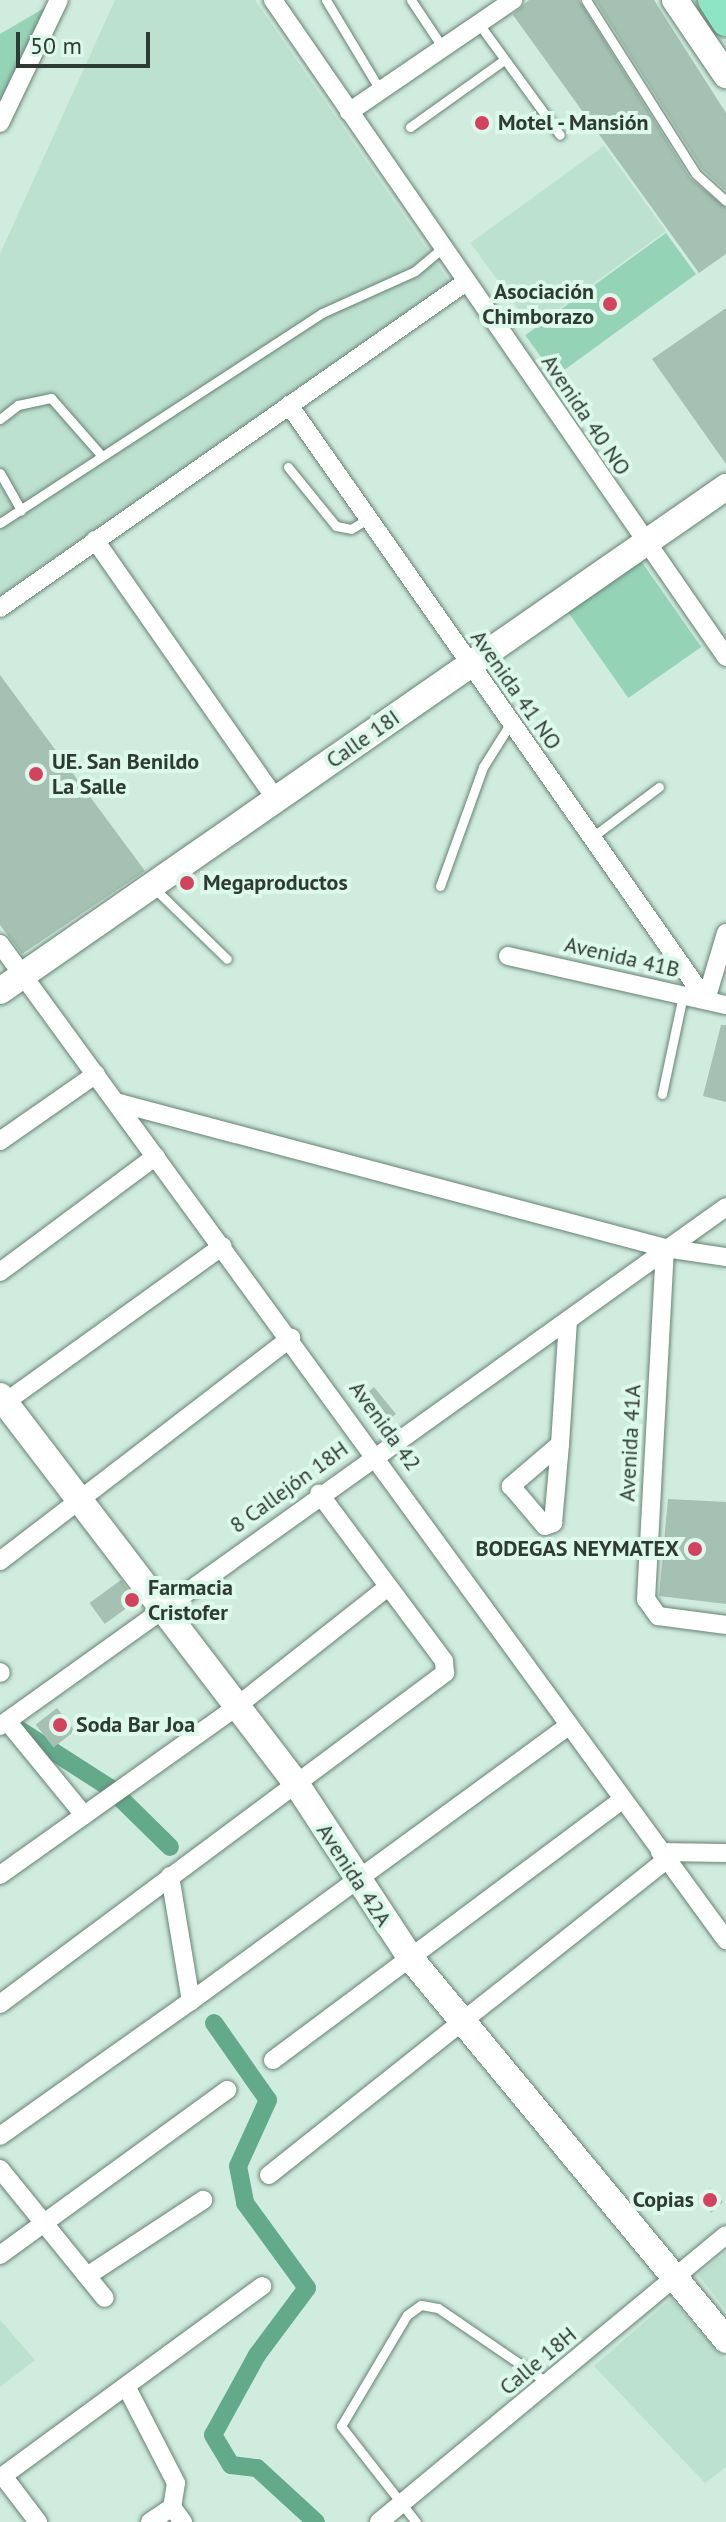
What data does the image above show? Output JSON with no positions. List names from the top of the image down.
{
  "streets": {
    "street": [
      "Avenida 40 NO",
      "Avenida 41 NO",
      "Calle 18I",
      "Avenida 41B",
      "Avenida 42",
      "Avenida 41A",
      "8 Callejón 18H",
      "Avenida 42A",
      "Calle 18H"
    ]
  },
  "crossings": [
    ["Avenida 40 NO", "Calle 18I"],
    ["Avenida 41 NO", "Calle 18I"],
    ["Avenida 41 NO", "Avenida 41B"],
    ["Calle 18I", "Avenida 42"],
    ["Avenida 42", "8 Callejón 18H"],
    ["Avenida 41A", "8 Callejón 18H"],
    ["8 Callejón 18H", "Avenida 42A"],
    ["Avenida 42A", "Calle 18H"]
  ],
  "places": [
    "Motel - Mansión",
    "Asociación Chimborazo",
    "UE. San Benildo La Salle",
    "Megaproductos",
    "BODEGAS NEYMATEX",
    "Farmacia Cristofer",
    "Soda Bar Joa",
    "Copias"
  ],
  "scale_bar": "50 m"
}
